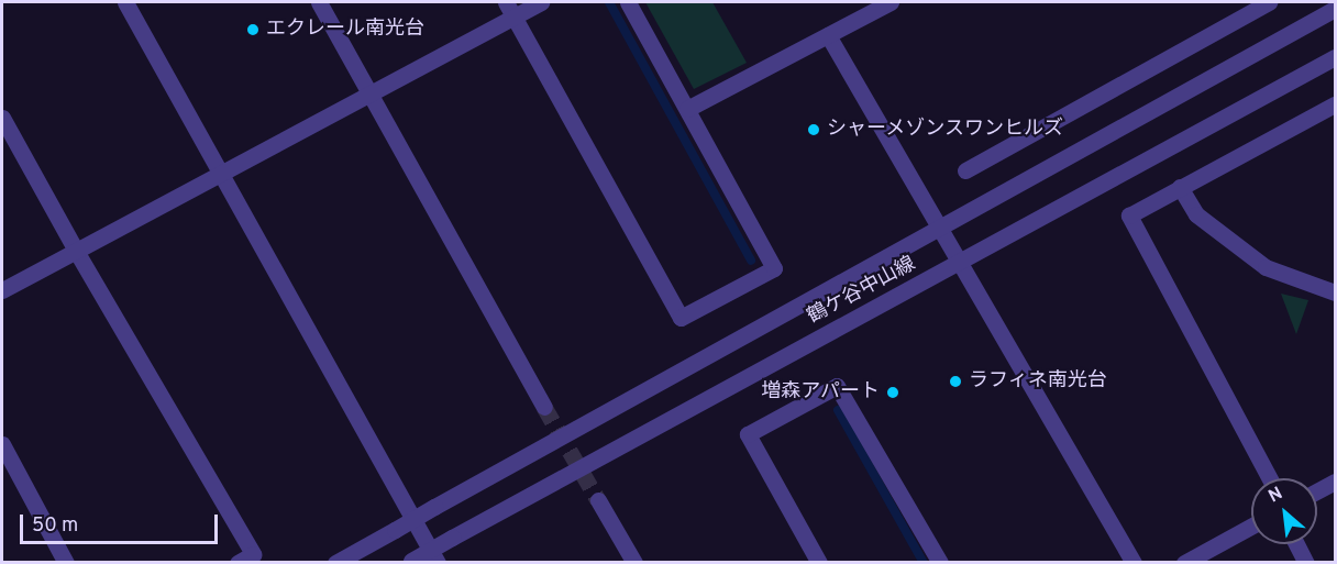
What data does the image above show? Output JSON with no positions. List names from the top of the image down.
{
  "streets": {
    "street": ["鶴ケ谷中山線"]
  },
  "places": [
    "エクレール南光台",
    "シャーメゾンスワンヒルズ",
    "ラフィネ南光台",
    "増森アパート"
  ],
  "scale_bar": "50 m",
  "north": "top left"
}
